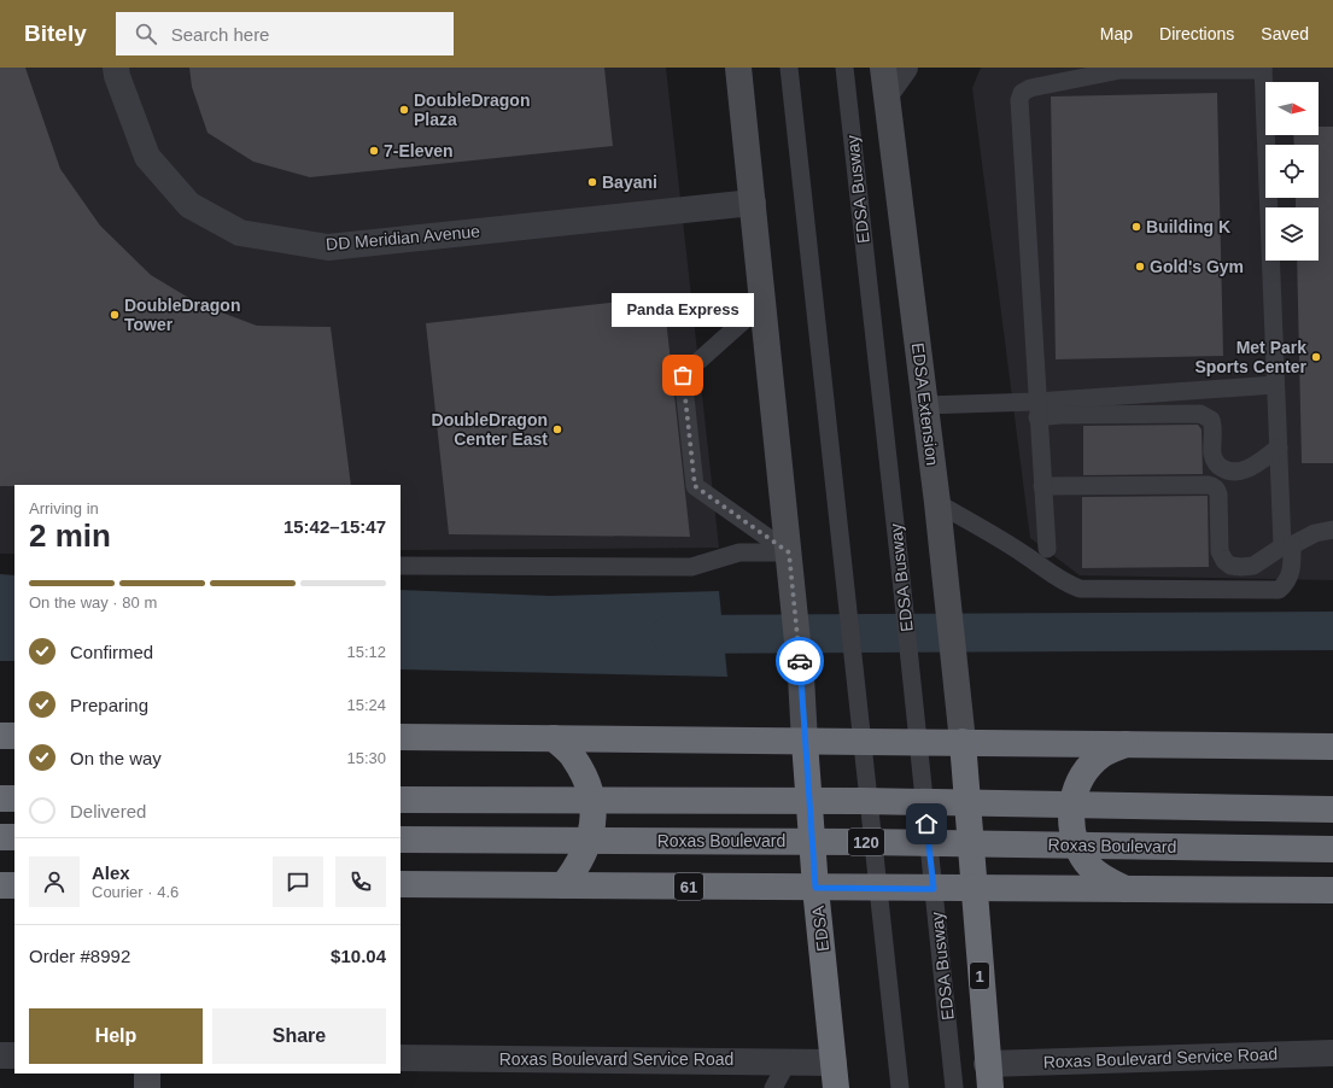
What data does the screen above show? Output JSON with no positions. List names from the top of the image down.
{
  "streets": {
    "highway": [
      "Roxas Boulevard",
      "120",
      "61",
      "EDSA",
      "1"
    ],
    "main road": ["EDSA Extension"],
    "street": ["DD Meridian Avenue", "Roxas Boulevard Service Road"],
    "lane": ["EDSA Busway"]
  },
  "crossings": [
    ["EDSA Busway", "61"],
    ["EDSA Extension", "1"],
    ["61", "EDSA"],
    ["61", "1"],
    ["EDSA", "Roxas Boulevard Service Road"],
    ["1", "Roxas Boulevard Service Road"]
  ],
  "places": [
    "DoubleDragon Plaza",
    "7-Eleven",
    "Bayani",
    "Building K",
    "Gold's Gym",
    "DoubleDragon Tower",
    "Met Park Sports Center",
    "Panda Express",
    "DoubleDragon Center East"
  ],
  "north": "right",
  "page": {
    "header": "Bitely",
    "search": "Search here",
    "nav": ["Map", "Directions", "Saved"],
    "bubble": "Panda Express",
    "heading": ["2 min", "Arriving in", "15:42–15:47"],
    "panel": [
      "Alex",
      "Courier · 4.6",
      "Order #8992",
      "$10.04"
    ],
    "bar": "On the way · 80 m",
    "list": [
      ["Confirmed", "15:12"],
      ["Preparing", "15:24"],
      ["On the way", "15:30"],
      "Delivered"
    ],
    "buttons": ["Help", "Share"]
  }
}
